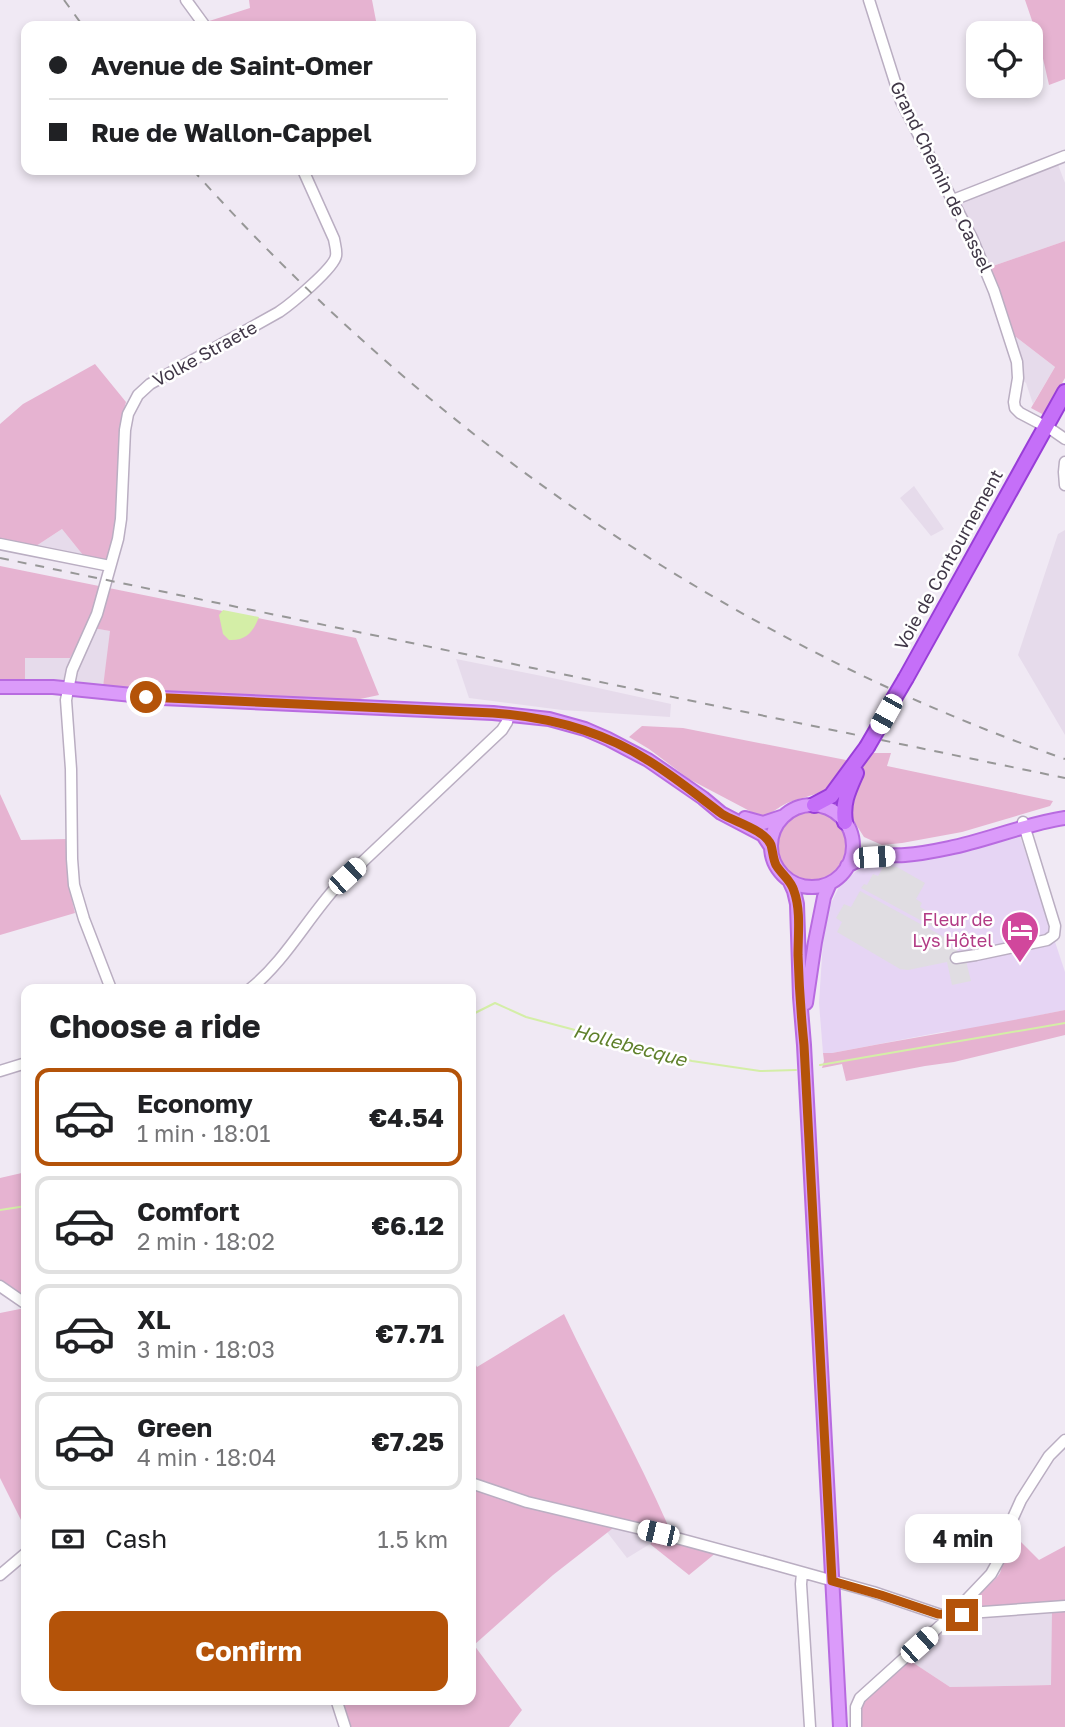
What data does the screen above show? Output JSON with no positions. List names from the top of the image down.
{
  "streets": {
    "highway": ["Voie de Contournement"],
    "street": ["Grand Chemin de Cassel", "Volke Straete"]
  },
  "water": ["Hollebecque"],
  "places": {
    "hotel": ["Fleur de Lys Hôtel"]
  },
  "page": {
    "banner": ["Avenue de Saint-Omer", "Rue de Wallon-Cappel"],
    "heading": "Choose a ride",
    "list": [
      {
        "name": "Economy",
        "note": "1 min · 18:01",
        "value": "€4.54"
      },
      {
        "name": "Comfort",
        "note": "2 min · 18:02",
        "value": "€6.12"
      },
      {
        "name": "XL",
        "note": "3 min · 18:03",
        "value": "€7.71"
      },
      {
        "name": "Green",
        "note": "4 min · 18:04",
        "value": "€7.25"
      }
    ],
    "pay": ["Cash", "1.5 km"],
    "bubble": "4 min",
    "buttons": "Confirm"
  }
}
